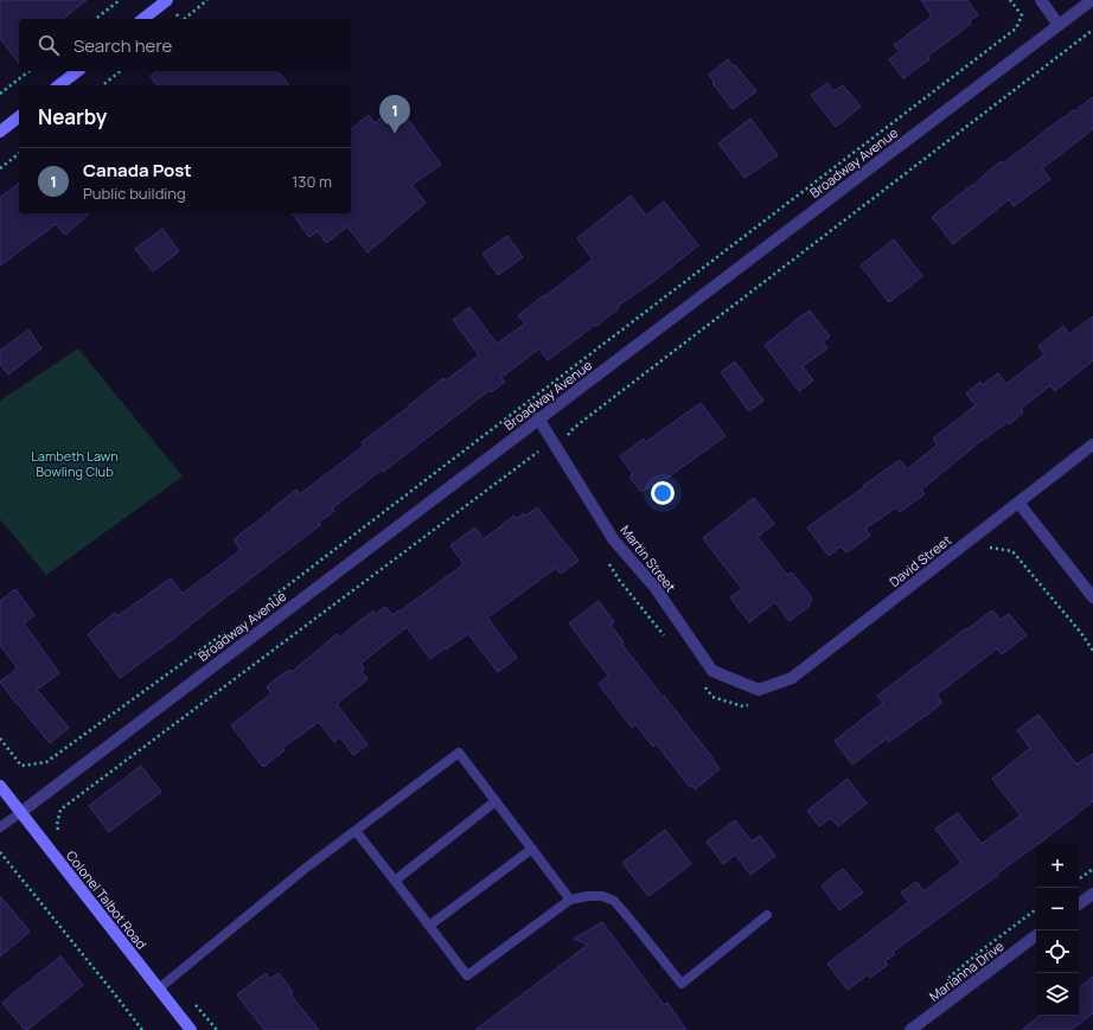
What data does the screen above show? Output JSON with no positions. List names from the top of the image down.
{
  "streets": {
    "main road": ["Colonel Talbot Road"],
    "street": [
      "Broadway Avenue",
      "Martin Street",
      "David Street",
      "Marianna Drive"
    ]
  },
  "crossings": [
    ["Broadway Avenue", "Martin Street"],
    ["Broadway Avenue", "Colonel Talbot Road"],
    ["Martin Street", "David Street"]
  ],
  "parks": ["Lambeth Lawn Bowling Club"],
  "page": {
    "search": "Search here",
    "heading": "Nearby",
    "pins": "1",
    "list": [
      {
        "mark": "1",
        "name": "Canada Post",
        "note": "Public building",
        "value": "130 m"
      }
    ],
    "map_buttons": ["+", "−"]
  }
}
